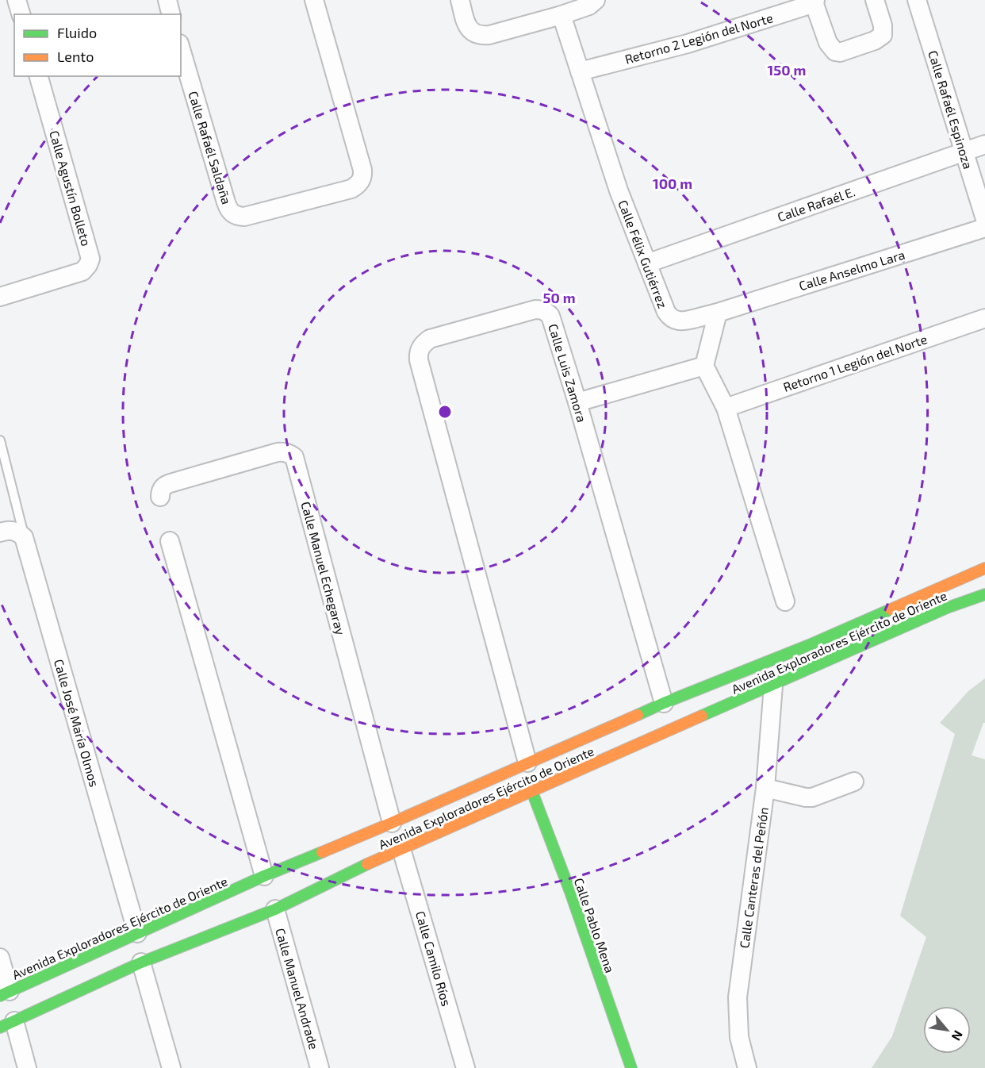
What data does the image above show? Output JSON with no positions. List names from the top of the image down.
{
  "streets": {
    "street": [
      "Retorno 2 Legión del Norte",
      "Calle Rafaél Espinoza",
      "Calle Rafaél Saldaña",
      "Calle Agustín Bolleto",
      "Calle Rafaél E.",
      "Calle Félix Gutiérrez",
      "Calle Anselmo Lara",
      "Retorno 1 Legión del Norte",
      "Calle Luis Zamora",
      "Calle Manuel Echegaray",
      "Avenida Exploradores Ejército de Oriente",
      "Calle José María Olmos",
      "Calle Canteras del Peñón",
      "Calle Pablo Mena",
      "Calle Camilo Ríos",
      "Calle Manuel Andrade"
    ]
  },
  "crossings": [
    ["Retorno 2 Legión del Norte", "Calle Félix Gutiérrez"],
    ["Calle Rafaél Espinoza", "Calle Rafaél E."],
    ["Calle Rafaél E.", "Calle Félix Gutiérrez"],
    ["Calle Félix Gutiérrez", "Calle Anselmo Lara"],
    ["Calle Luis Zamora", "Avenida Exploradores Ejército de Oriente"],
    ["Calle Manuel Echegaray", "Avenida Exploradores Ejército de Oriente"],
    ["Avenida Exploradores Ejército de Oriente", "Calle José María Olmos"],
    ["Avenida Exploradores Ejército de Oriente", "Calle Canteras del Peñón"],
    ["Avenida Exploradores Ejército de Oriente", "Calle Pablo Mena"],
    ["Avenida Exploradores Ejército de Oriente", "Calle Camilo Ríos"],
    ["Avenida Exploradores Ejército de Oriente", "Calle Manuel Andrade"]
  ],
  "legend": ["Fluido", "Lento"],
  "north": "bottom right",
  "rings": ["150 m", "100 m", "50 m"]
}
